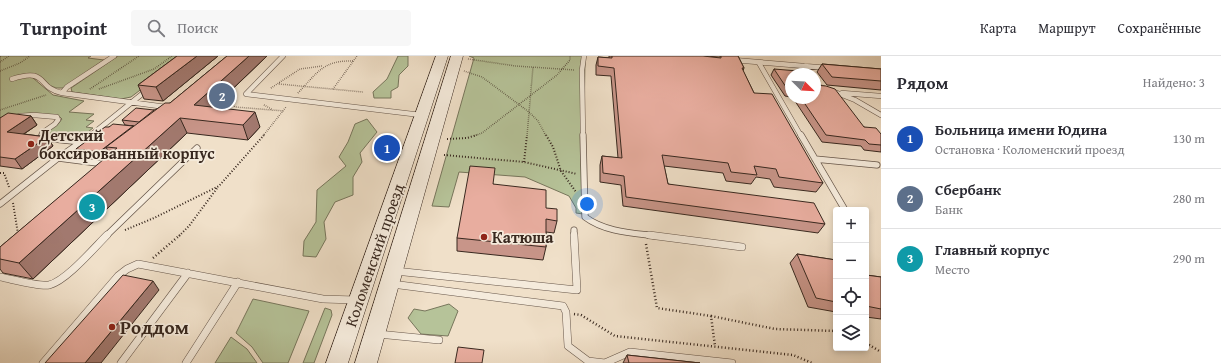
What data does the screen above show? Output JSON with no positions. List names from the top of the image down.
{
  "streets": {
    "main road": ["Коломенский проезд"]
  },
  "places": ["Детский боксированный корпус", "Катюша", "Роддом"],
  "north": "bottom right",
  "page": {
    "header": "Turnpoint",
    "search": "Поиск",
    "nav": ["Карта", "Маршрут", "Сохранённые"],
    "heading": ["Рядом", "Найдено: 3"],
    "pins": ["2", "1", "3"],
    "list": [
      {
        "mark": "1",
        "name": "Больница имени Юдина",
        "note": "Остановка · Коломенский проезд",
        "value": "130 m"
      },
      {
        "mark": "2",
        "name": "Сбербанк",
        "note": "Банк",
        "value": "280 m"
      },
      {
        "mark": "3",
        "name": "Главный корпус",
        "note": "Место",
        "value": "290 m"
      }
    ],
    "map_buttons": ["+", "−"]
  }
}
